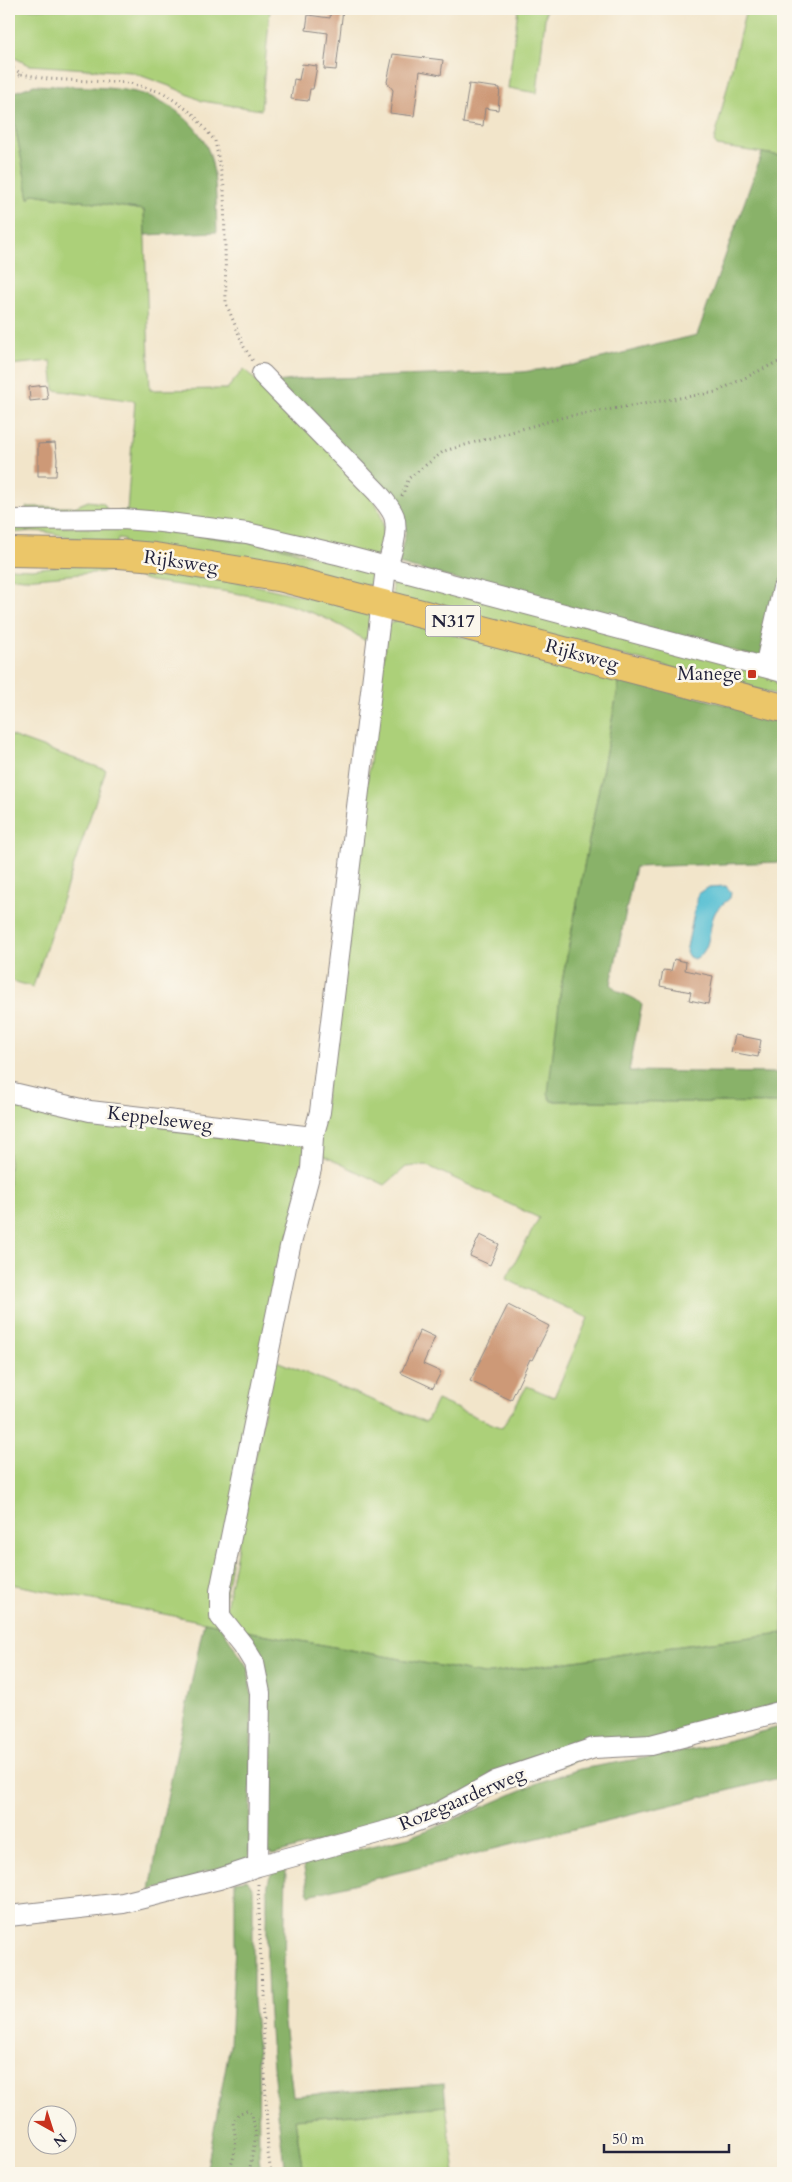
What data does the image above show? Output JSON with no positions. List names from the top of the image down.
{
  "streets": {
    "main road": ["Rijksweg", "N317"],
    "street": ["Keppelseweg", "Rozegaarderweg"]
  },
  "places": {
    "transit": ["Manege"]
  },
  "scale_bar": "50 m",
  "north": "bottom right"
}
